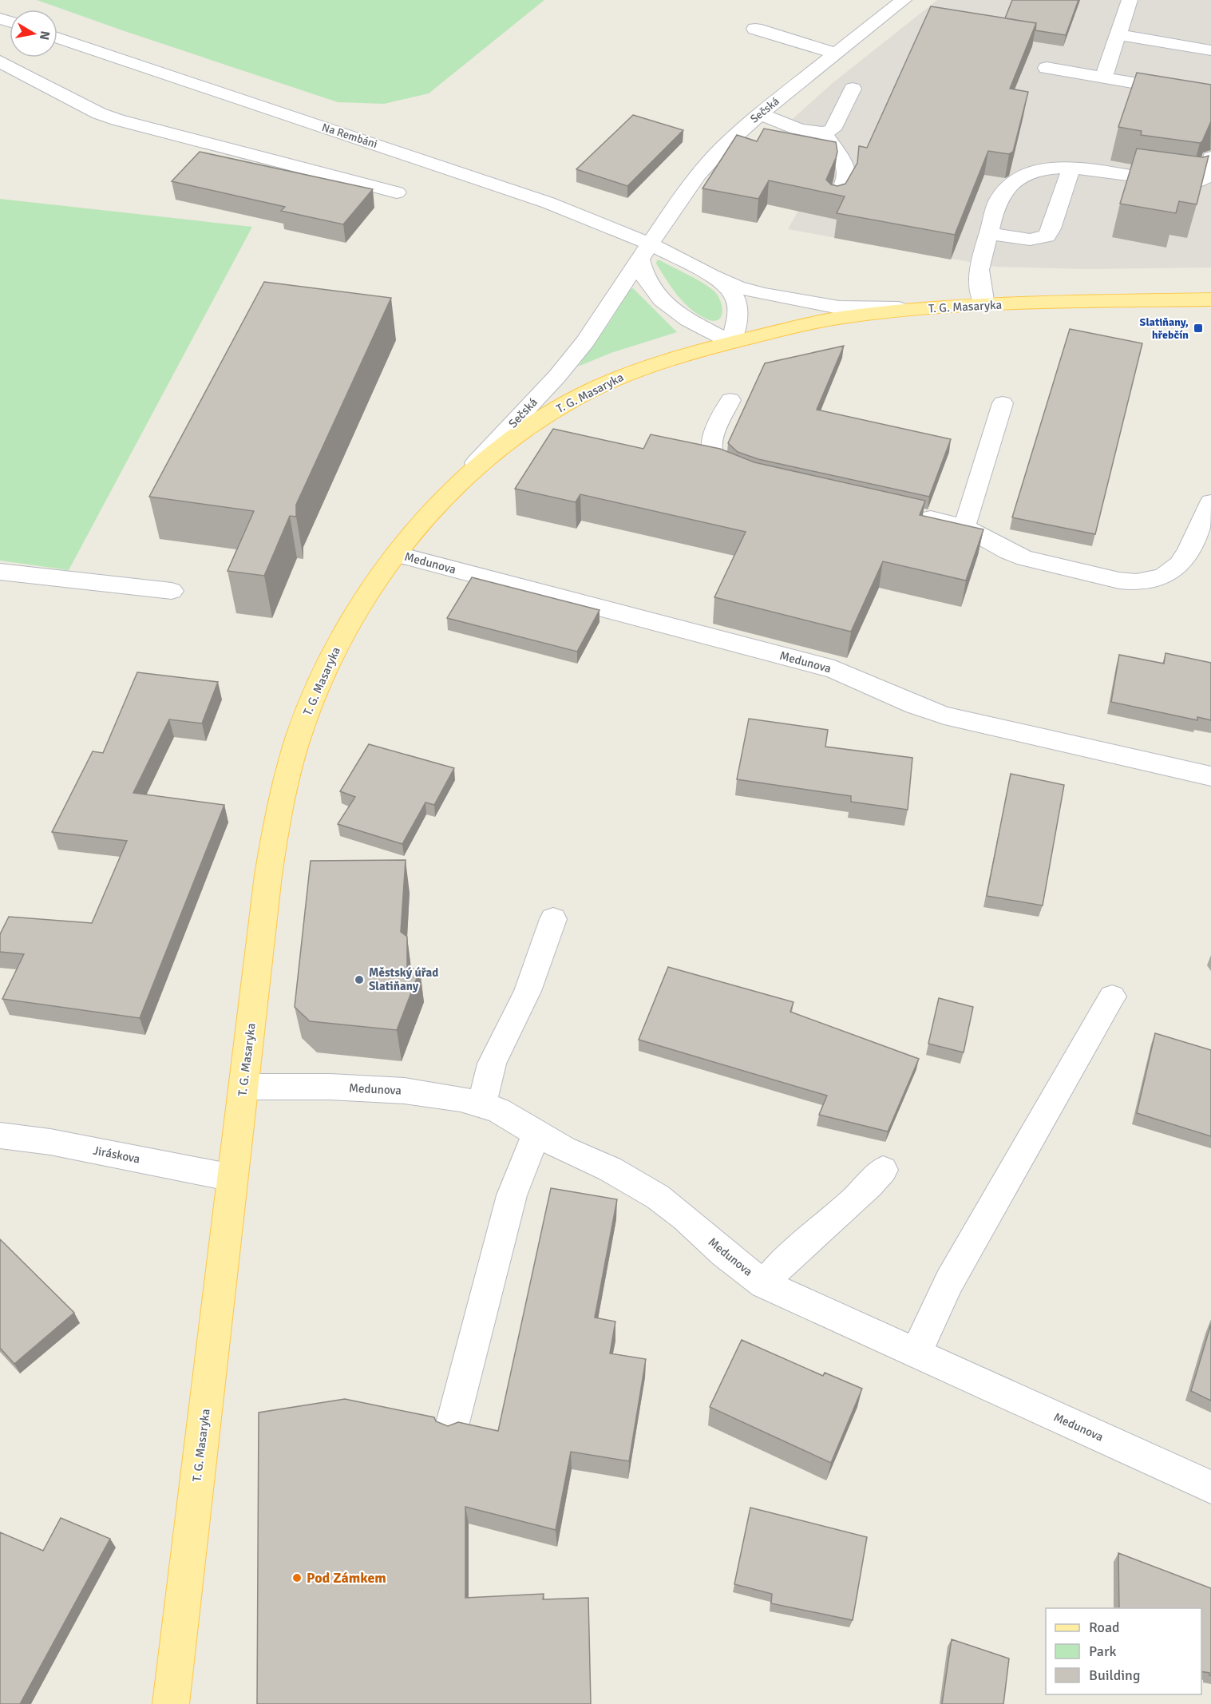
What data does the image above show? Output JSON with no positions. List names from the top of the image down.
{
  "streets": {
    "main road": ["T. G. Masaryka"],
    "street": [
      "Sečská",
      "Na Rembáni",
      "Medunova",
      "Jiráskova"
    ]
  },
  "crossings": [
    ["Sečská", "Na Rembáni"],
    ["Sečská", "T. G. Masaryka"],
    ["T. G. Masaryka", "Medunova"],
    ["T. G. Masaryka", "Jiráskova"]
  ],
  "places": {
    "transit": ["Slatiňany, hřebčín"],
    "other": ["Městský úřad Slatiňany", "Pod Zámkem"]
  },
  "legend": ["Road", "Park", "Building"],
  "north": "right"
}
